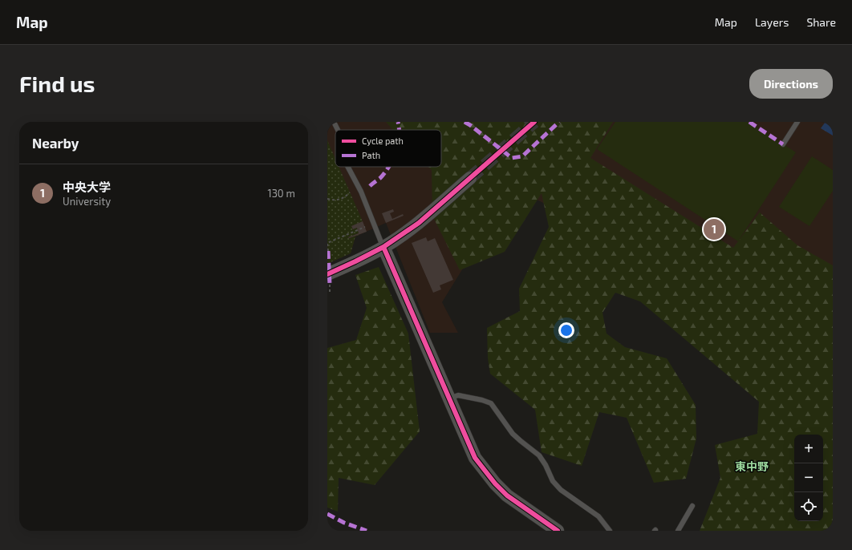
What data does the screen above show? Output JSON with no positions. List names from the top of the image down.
{
  "districts": ["東中野"],
  "legend": ["Cycle path", "Path"],
  "page": {
    "header": "Map",
    "nav": ["Map", "Layers", "Share"],
    "buttons": "Directions",
    "title": "Find us",
    "heading": "Nearby",
    "list": [
      {
        "mark": "1",
        "name": "中央大学",
        "note": "University",
        "value": "130 m"
      }
    ],
    "pins": "1",
    "map_buttons": ["+", "−"]
  }
}
